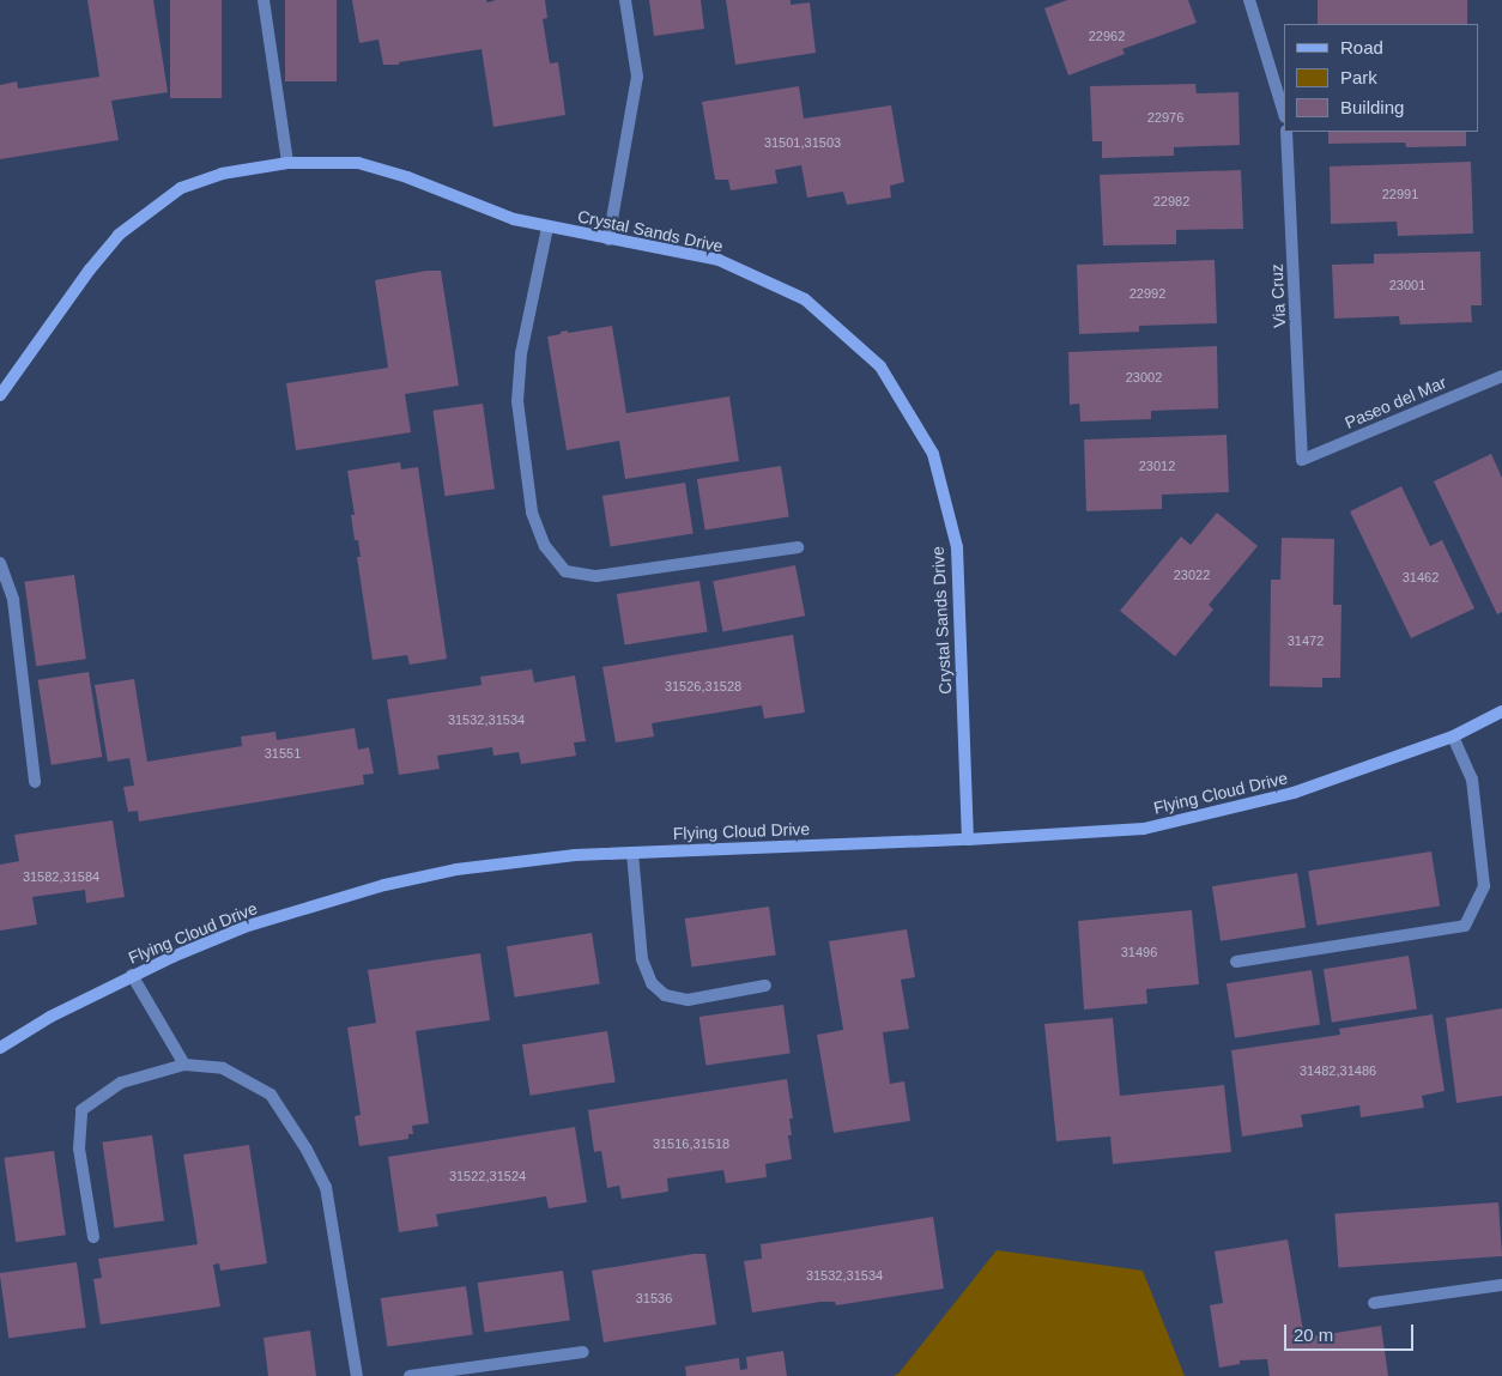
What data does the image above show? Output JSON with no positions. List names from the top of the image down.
{
  "streets": {
    "street": [
      "Crystal Sands Drive",
      "Via Cruz",
      "Paseo del Mar",
      "Flying Cloud Drive"
    ]
  },
  "crossings": [
    ["Crystal Sands Drive", "Flying Cloud Drive"],
    ["Via Cruz", "Paseo del Mar"]
  ],
  "house_numbers": [
    "22962",
    "22976",
    "31501,31503",
    "22991",
    "22982",
    "23001",
    "22992",
    "23002",
    "23012",
    "23022",
    "31462",
    "31472",
    "31526,31528",
    "31532,31534",
    "31551",
    "31582,31584",
    "31496",
    "31482,31486",
    "31516,31518",
    "31522,31524",
    "31532,31534",
    "31536"
  ],
  "legend": ["Road", "Park", "Building"],
  "scale_bar": "20 m"
}
